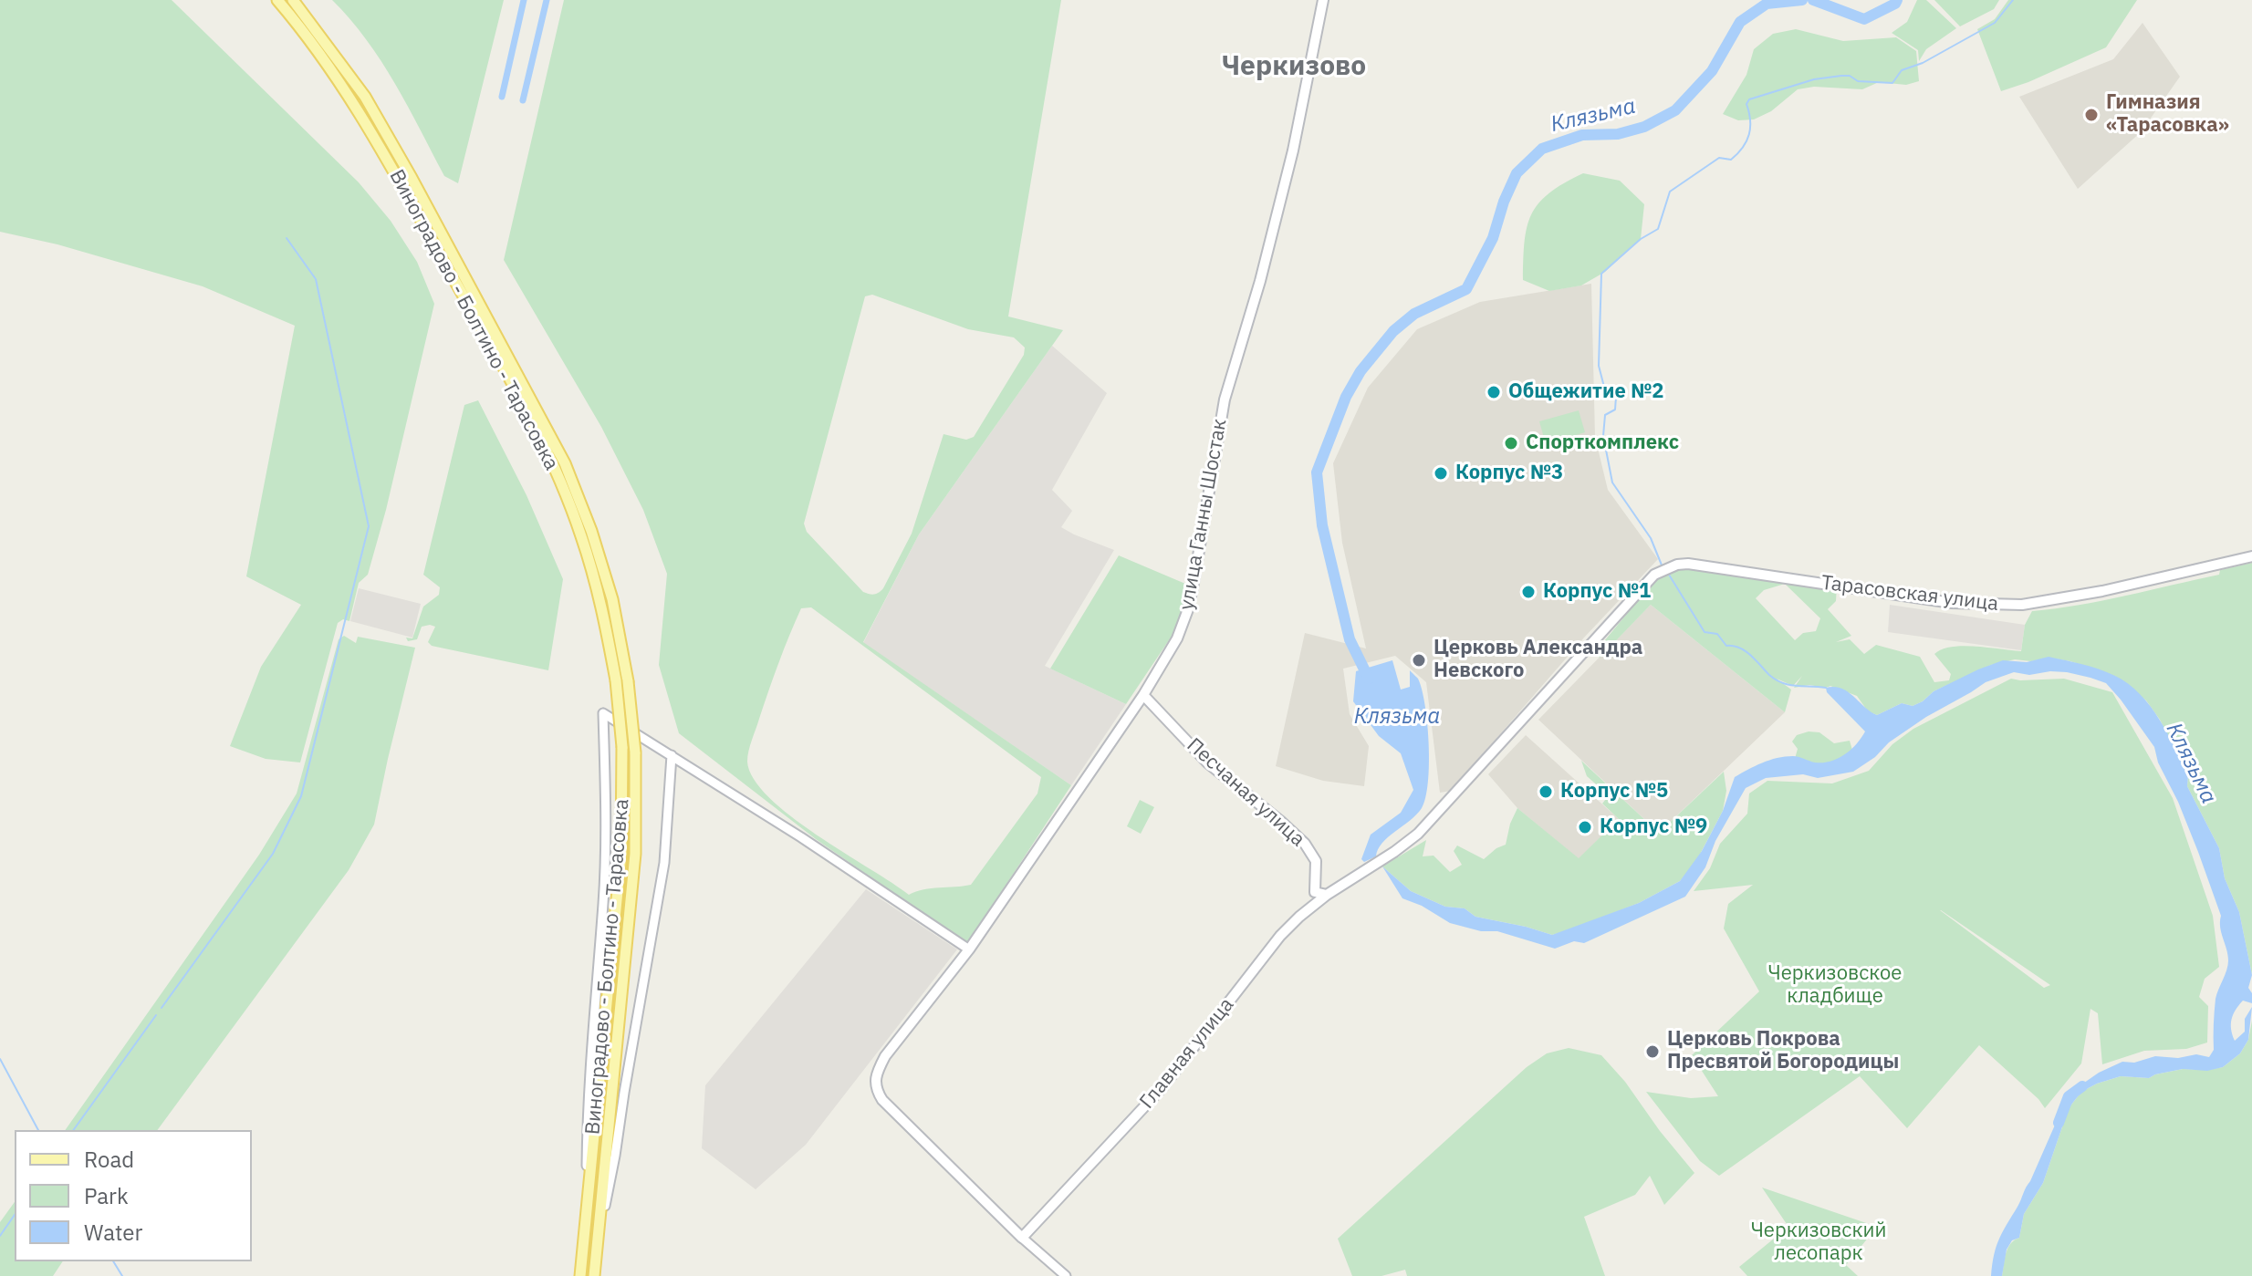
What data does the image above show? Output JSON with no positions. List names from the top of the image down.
{
  "streets": {
    "main road": [
      "Виноградово - Болтино - Тарасовка",
      "улица Ганны Шостак",
      "Тарасовская улица",
      "Песчаная улица",
      "Главная улица"
    ]
  },
  "crossings": [
    ["улица Ганны Шостак", "Песчаная улица"],
    ["улица Ганны Шостак", "Главная улица"],
    ["Тарасовская улица", "Главная улица"],
    ["Песчаная улица", "Главная улица"]
  ],
  "districts": ["Черкизово"],
  "water": ["Клязьма"],
  "parks": ["Черкизовское кладбище", "Черкизовский лесопарк"],
  "places": [
    "Гимназия «Тарасовка»",
    "Общежитие №2",
    "Спорткомплекс",
    "Корпус №3",
    "Корпус №1",
    "Церковь Александра Невского",
    "Корпус №5",
    "Корпус №9",
    "Церковь Покрова Пресвятой Богородицы"
  ],
  "legend": ["Road", "Park", "Water"]
}
